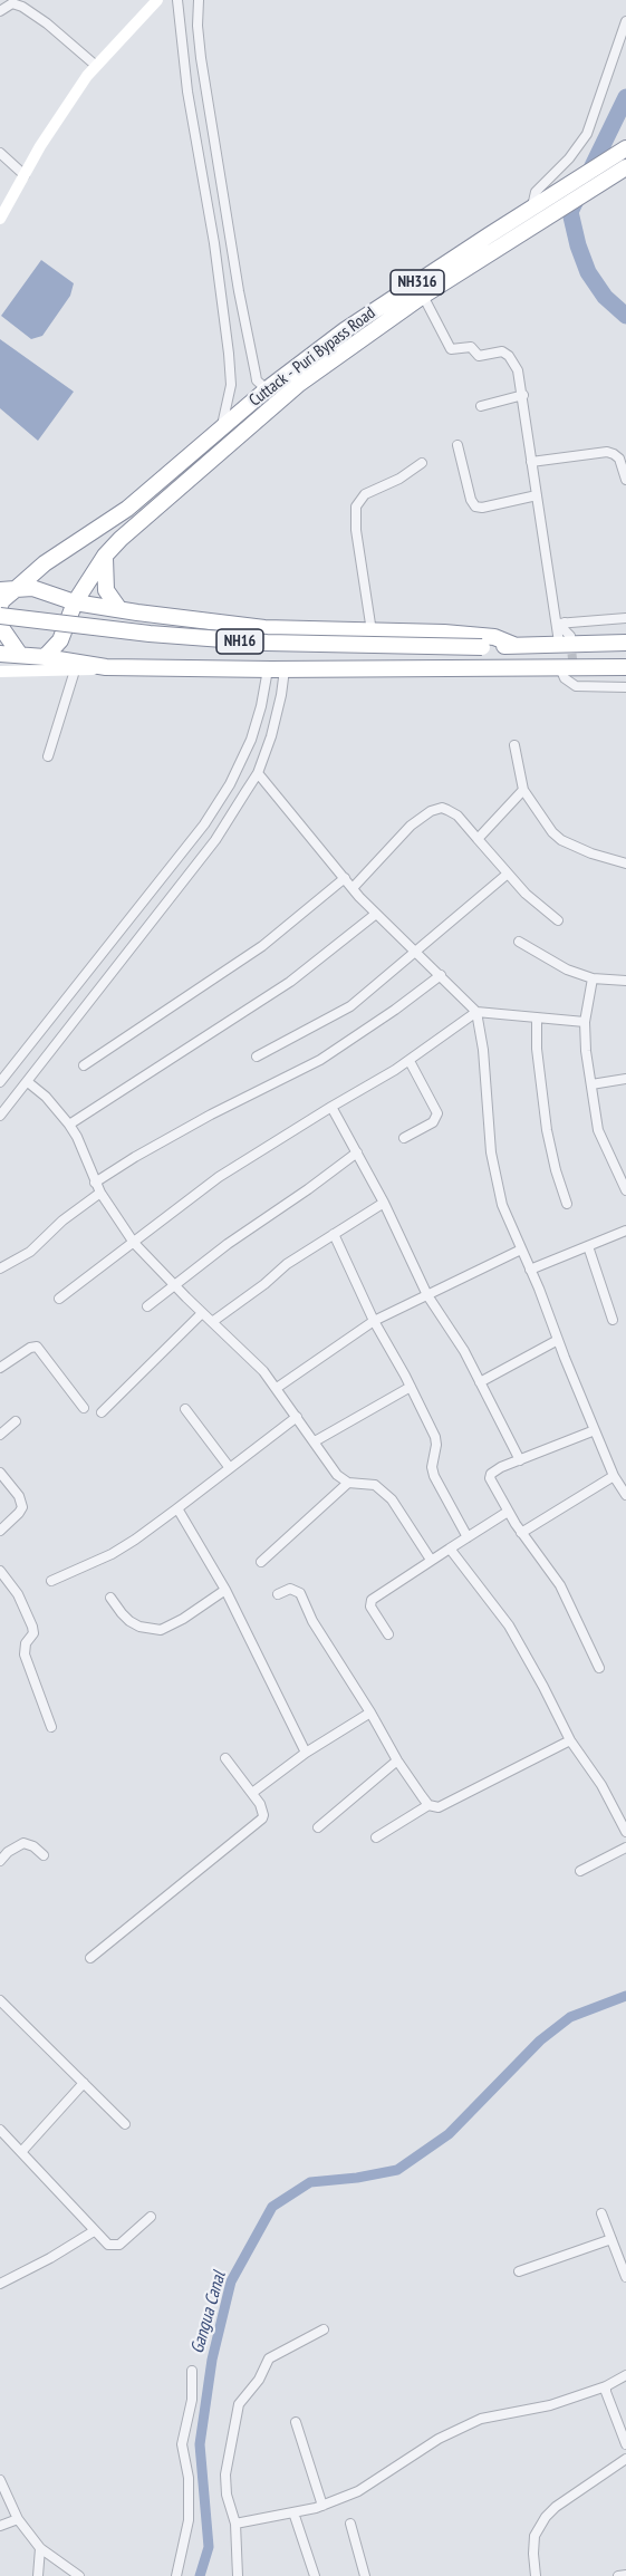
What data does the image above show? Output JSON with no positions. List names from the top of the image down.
{
  "streets": {
    "highway": ["NH316", "Cuttack - Puri Bypass Road", "NH16"]
  },
  "crossings": [
    ["Cuttack - Puri Bypass Road", "NH16"]
  ],
  "water": ["Gangua Canal"]
}
